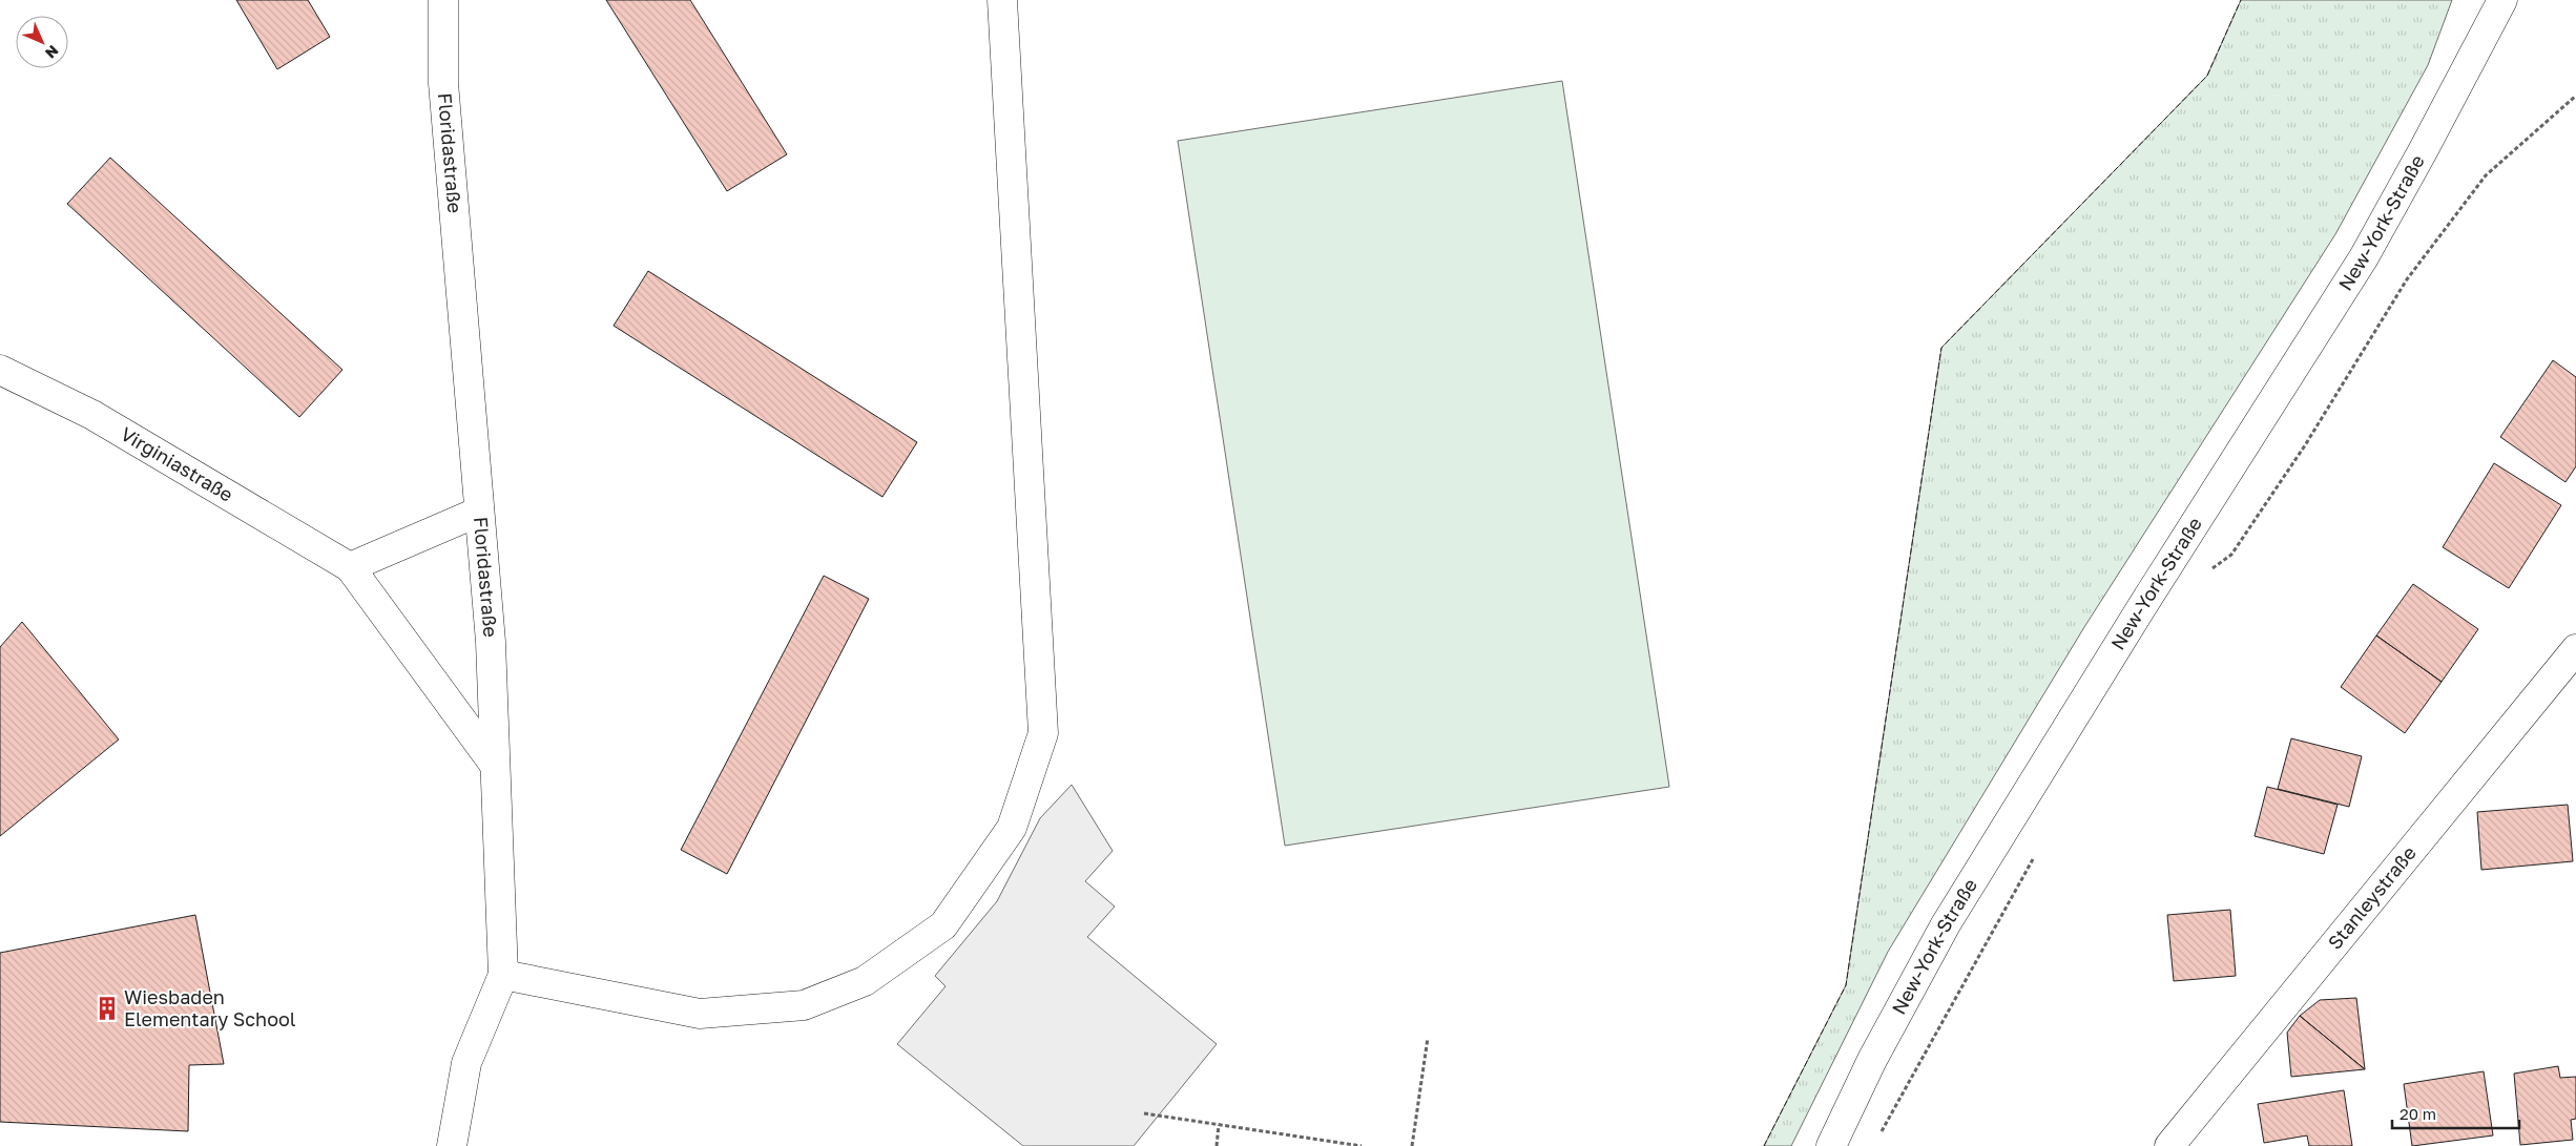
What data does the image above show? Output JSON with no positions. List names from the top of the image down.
{
  "streets": {
    "street": [
      "Floridastraße",
      "New-York-Straße",
      "Virginiastraße",
      "Stanleystraße"
    ]
  },
  "crossings": [
    ["Floridastraße", "Virginiastraße"]
  ],
  "places": {
    "building": ["Wiesbaden Elementary School"]
  },
  "scale_bar": "20 m",
  "north": "bottom right"
}
